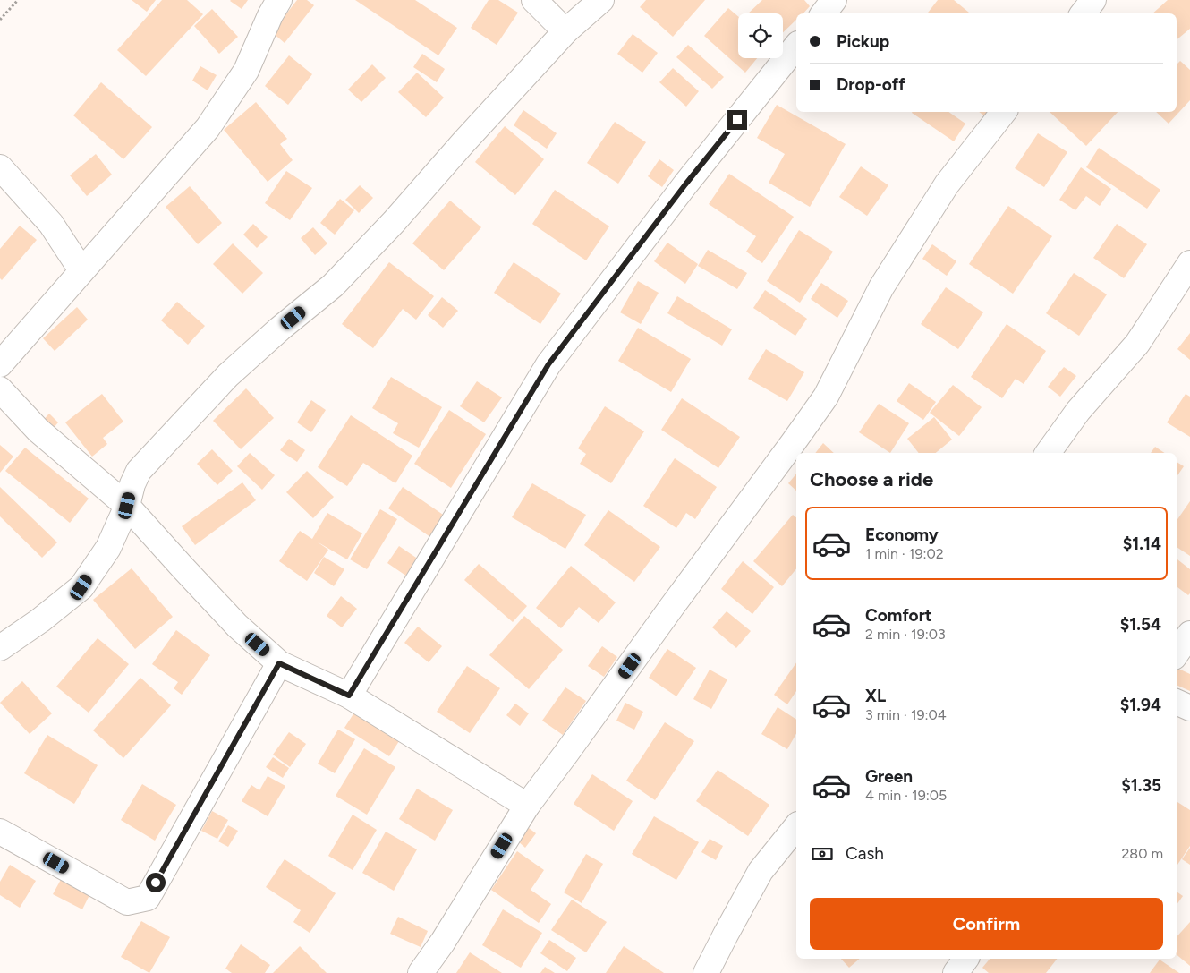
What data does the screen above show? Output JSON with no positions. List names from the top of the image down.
{
  "page": {
    "banner": ["Pickup", "Drop-off"],
    "heading": "Choose a ride",
    "list": [
      {
        "name": "Economy",
        "note": "1 min · 19:02",
        "value": "$1.14"
      },
      {
        "name": "Comfort",
        "note": "2 min · 19:03",
        "value": "$1.54"
      },
      {
        "name": "XL",
        "note": "3 min · 19:04",
        "value": "$1.94"
      },
      {
        "name": "Green",
        "note": "4 min · 19:05",
        "value": "$1.35"
      }
    ],
    "pay": ["Cash", "280 m"],
    "buttons": "Confirm"
  }
}
